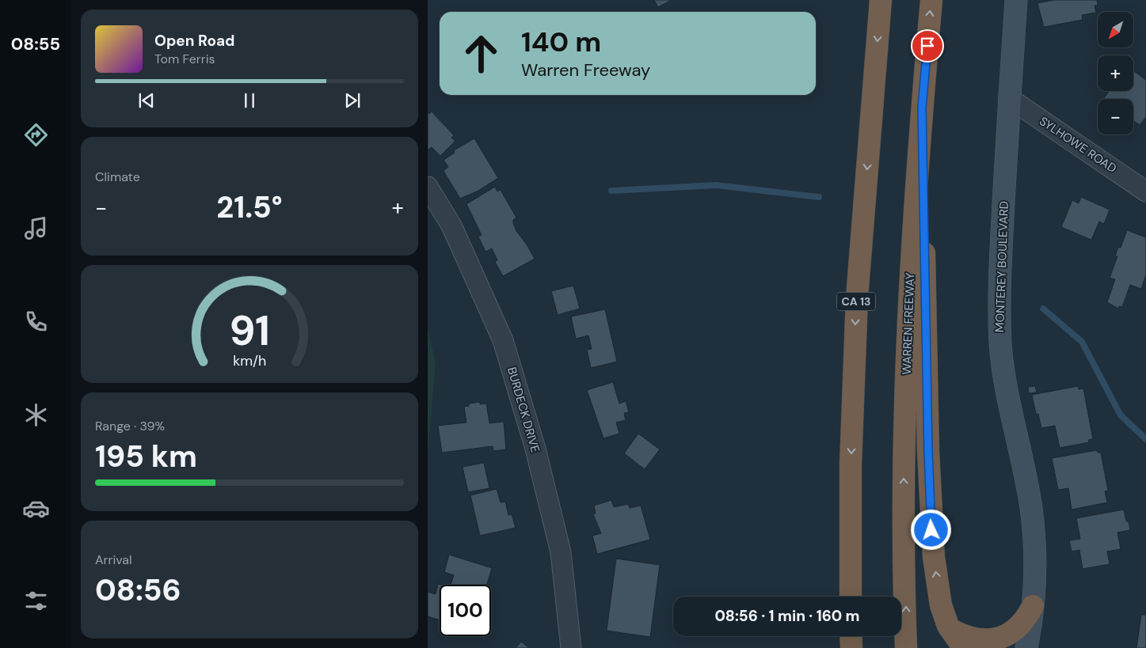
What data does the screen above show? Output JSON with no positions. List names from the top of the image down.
{
  "streets": {
    "highway": ["CA 13", "WARREN FREEWAY"],
    "street": ["SYLHOWE ROAD", "MONTEREY BOULEVARD", "BURDECK DRIVE"]
  },
  "crossings": [
    ["SYLHOWE ROAD", "MONTEREY BOULEVARD"]
  ],
  "north": "bottom left",
  "page": {
    "tabs": "08:55",
    "map_buttons": ["+", "−"],
    "turn": ["140 m", "Warren Freeway"],
    "song": ["Open Road", "Tom Ferris"],
    "tile": [
      "Climate",
      ["Range · 39%", "195 km"],
      ["Arrival", "08:56"]
    ],
    "heat": ["−", "21.5°", "+"],
    "limit": "100",
    "trip": "08:56 · 1 min · 160 m",
    "gauge": ["91", "km/h"]
  }
}
